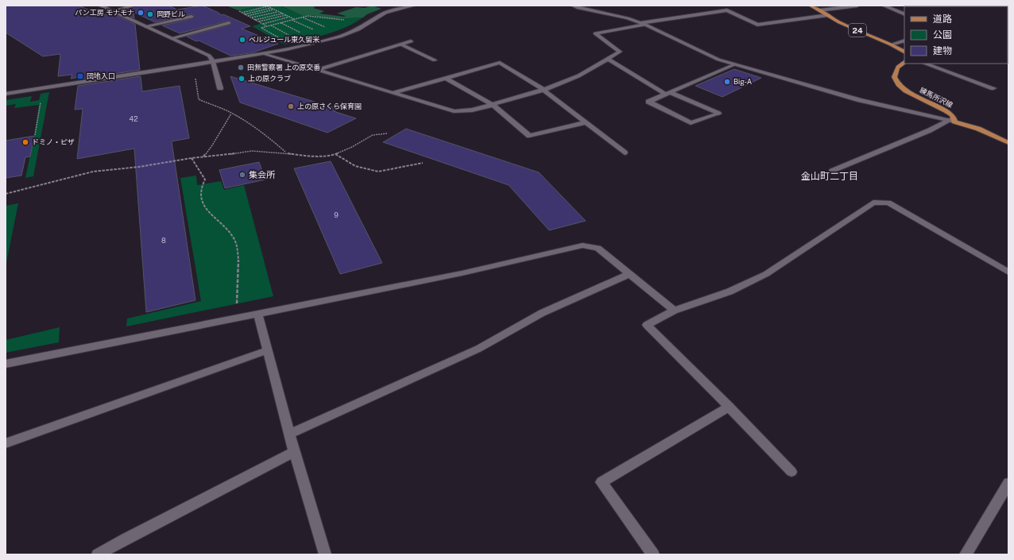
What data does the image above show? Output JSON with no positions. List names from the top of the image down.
{
  "streets": {
    "main road": ["24", "練馬所沢線"]
  },
  "districts": ["金山町二丁目"],
  "places": {
    "other": [
      "パン工房 モナモナ",
      "岡野ビル",
      "ベルジュール東久留米",
      "田無警察署 上の原交番",
      "上の原クラブ",
      "Big-A",
      "上の原さくら保育園",
      "ドミノ・ピザ",
      "集会所"
    ],
    "transit": ["団地入口"]
  },
  "house_numbers": ["42", "9", "8"],
  "legend": ["道路", "公園", "建物"]
}
